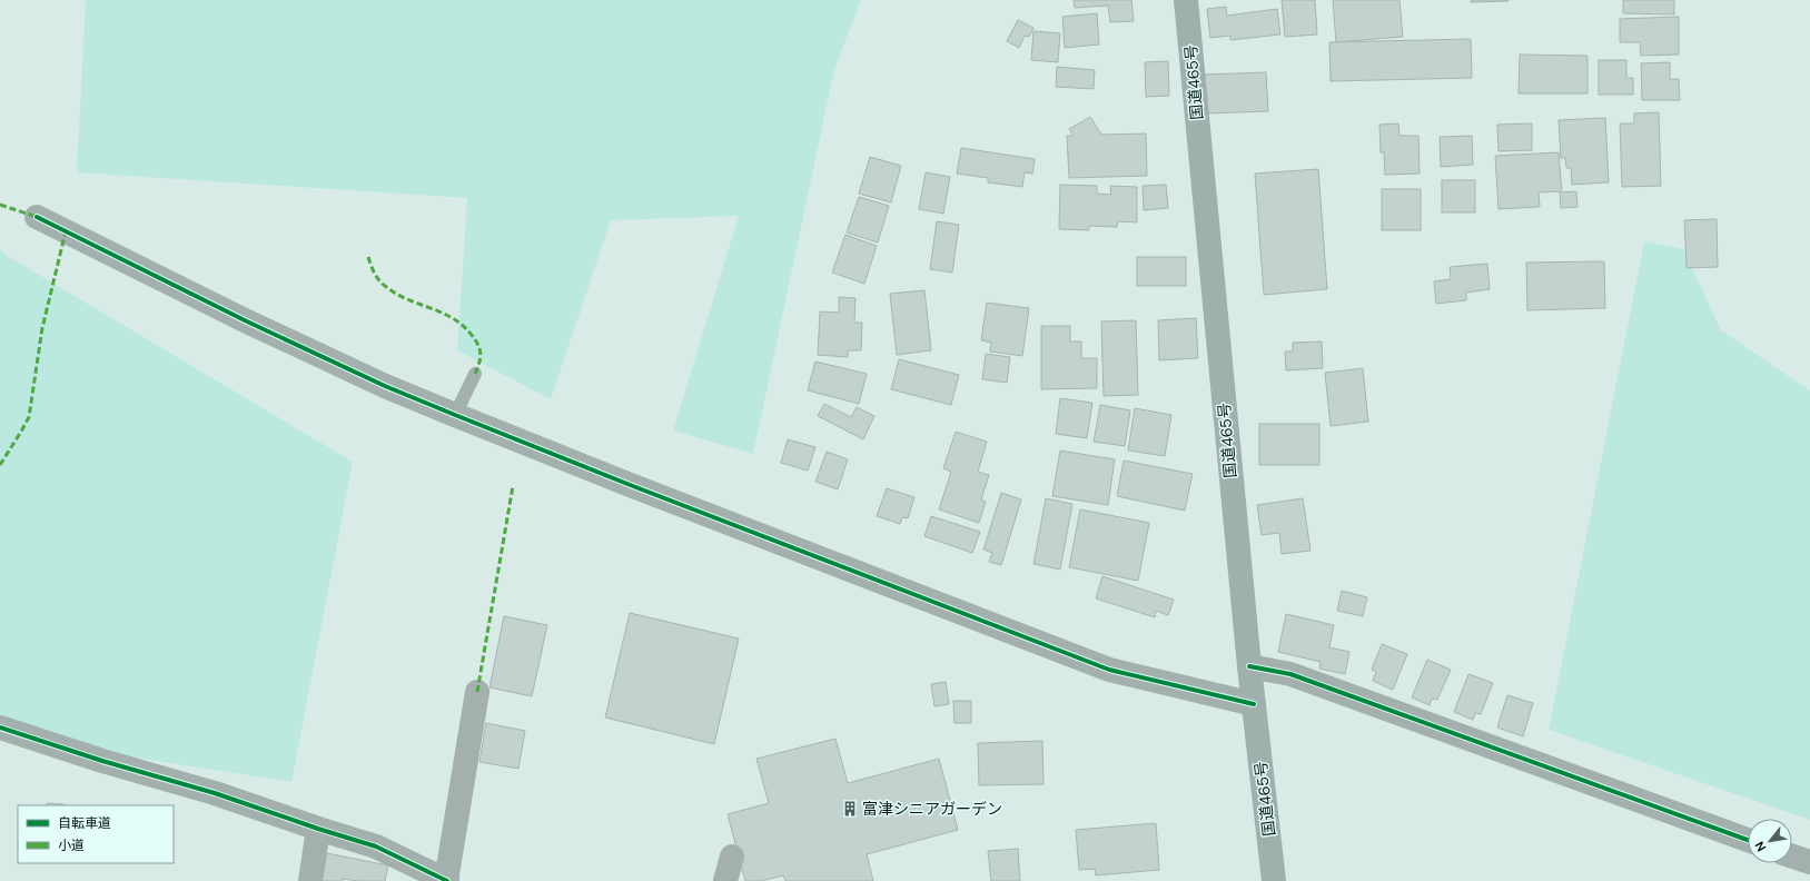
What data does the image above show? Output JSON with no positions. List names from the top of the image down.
{
  "streets": {
    "highway": ["国道465号"]
  },
  "places": {
    "building": ["富津シニアガーデン"]
  },
  "legend": ["自転車道", "小道"],
  "north": "bottom left"
}
